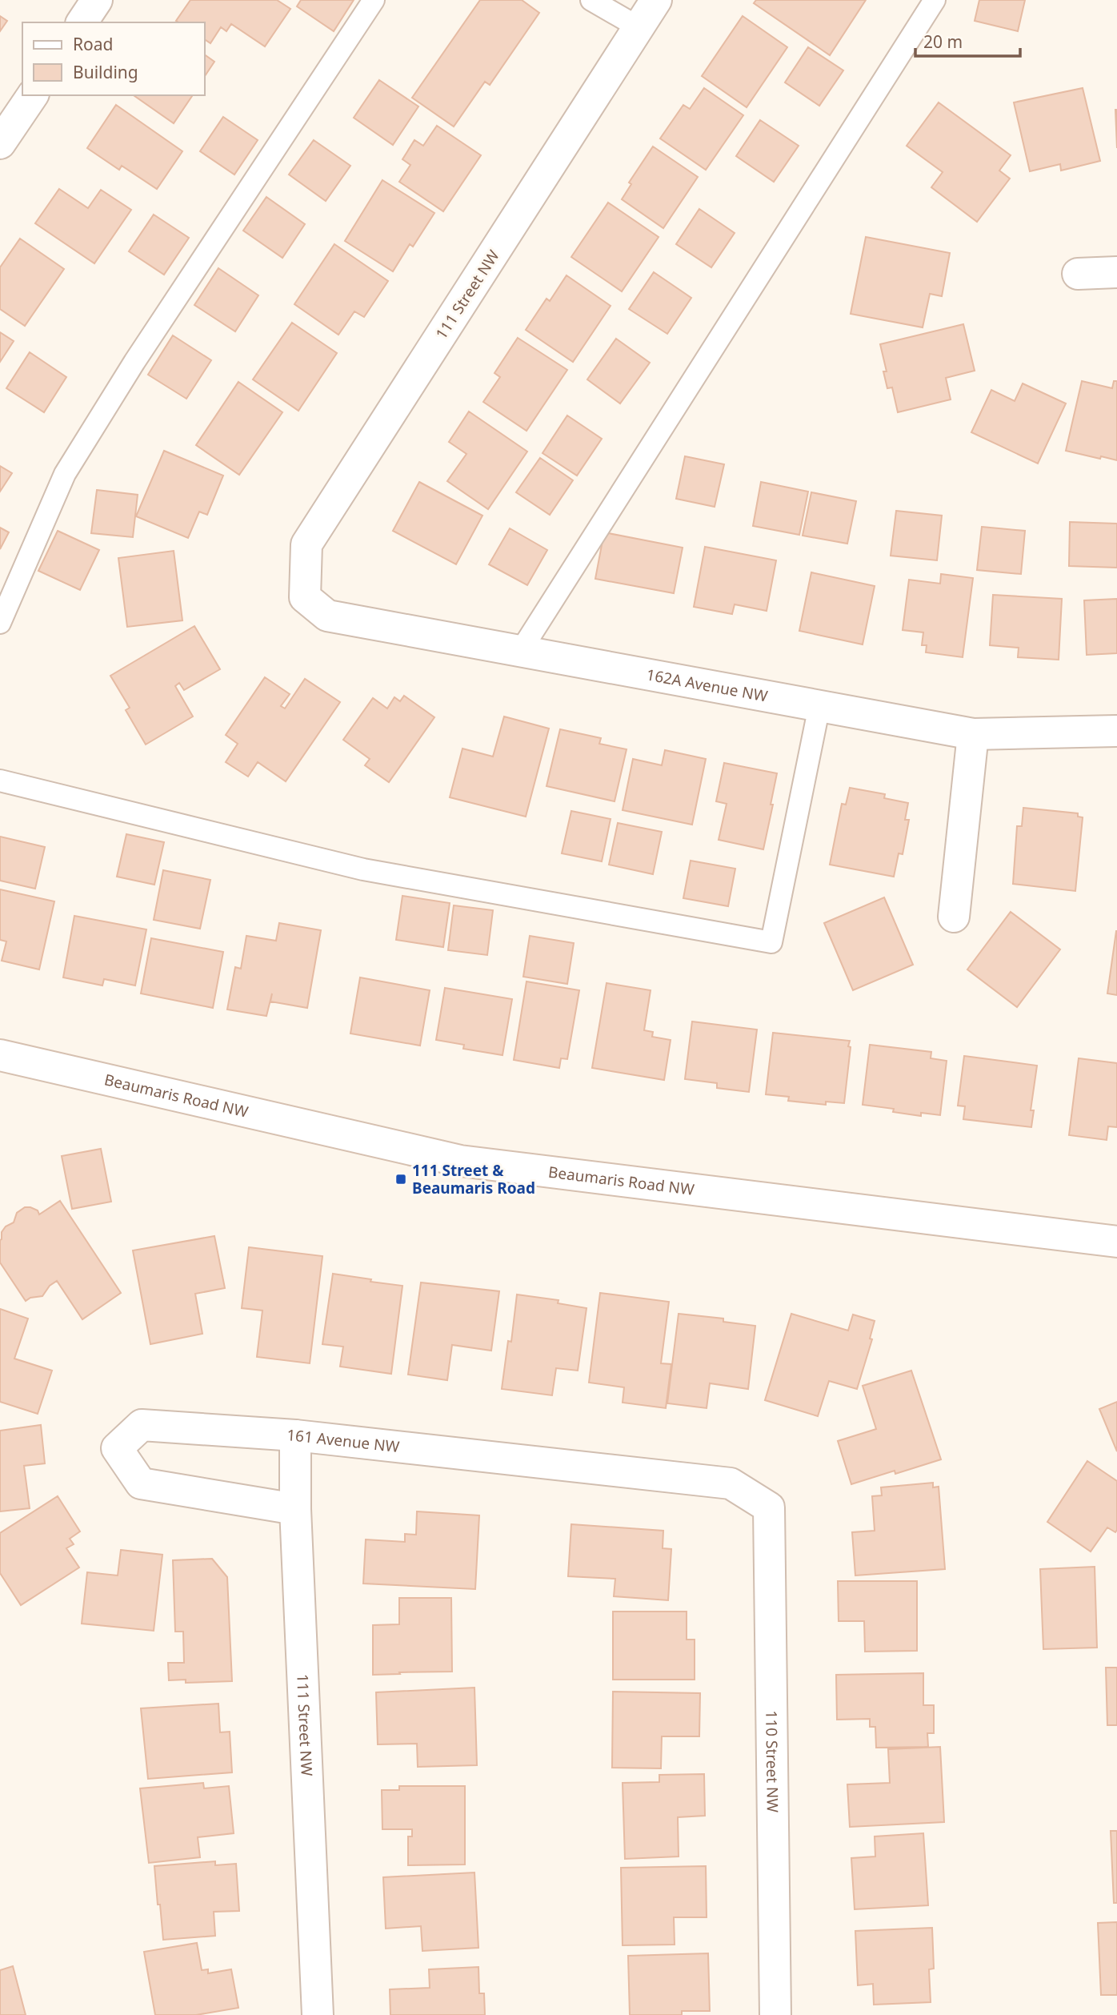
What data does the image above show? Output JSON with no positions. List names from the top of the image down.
{
  "streets": {
    "street": [
      "111 Street NW",
      "162A Avenue NW",
      "Beaumaris Road NW",
      "161 Avenue NW",
      "110 Street NW"
    ]
  },
  "crossings": [
    ["111 Street NW", "162A Avenue NW"],
    ["111 Street NW", "161 Avenue NW"],
    ["161 Avenue NW", "110 Street NW"]
  ],
  "places": {
    "transit": ["111 Street & Beaumaris Road"]
  },
  "legend": ["Road", "Building"],
  "scale_bar": "20 m"
}
